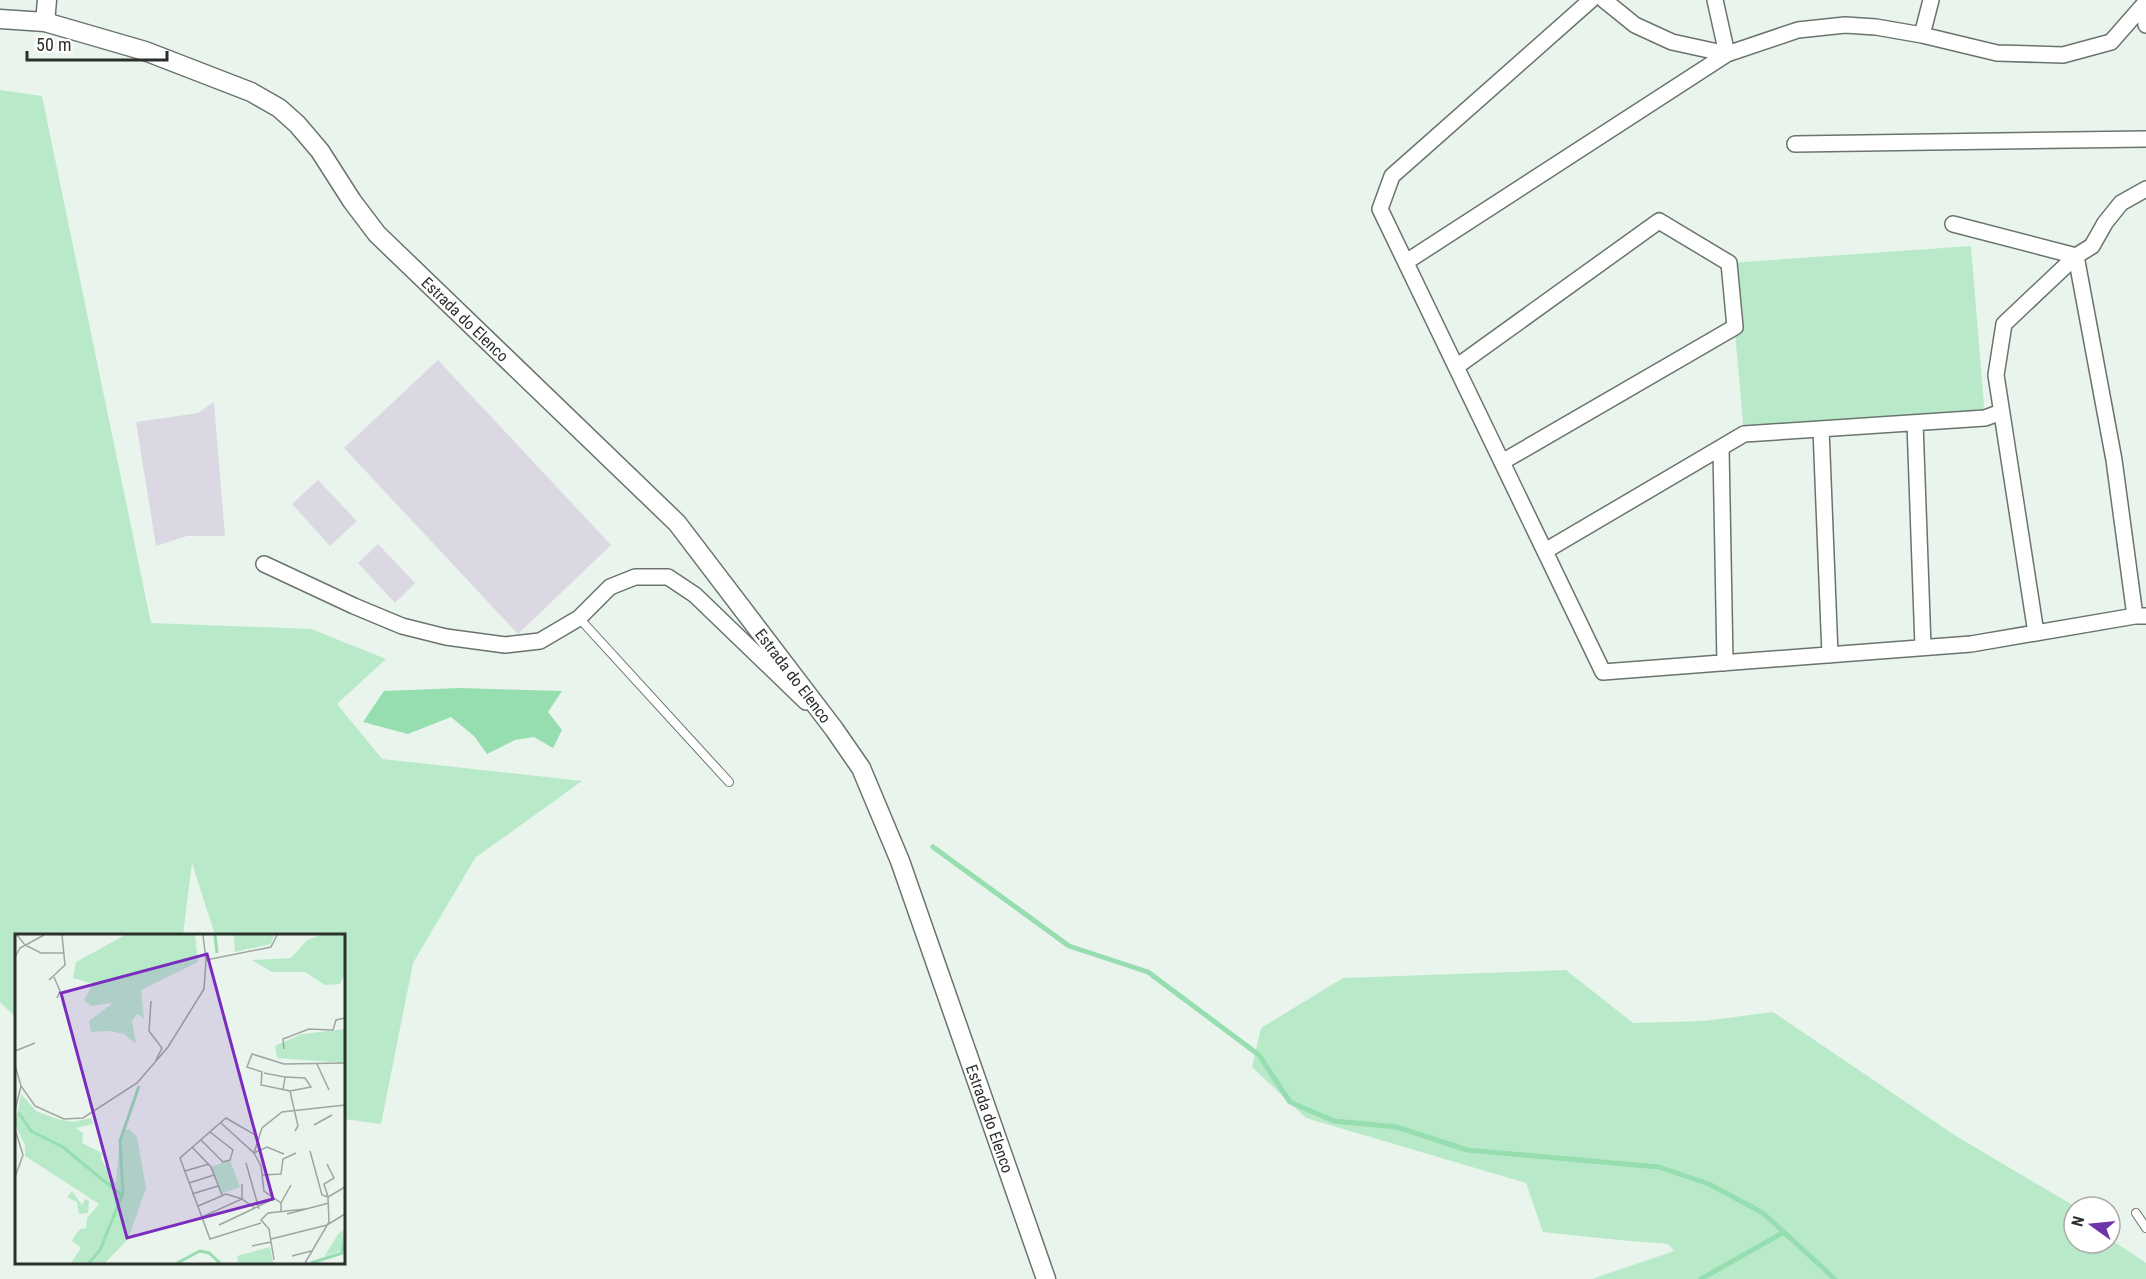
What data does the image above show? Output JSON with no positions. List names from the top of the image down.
{
  "streets": {
    "street": ["Estrada do Elenco"]
  },
  "scale_bar": "50 m",
  "north": "left"
}
